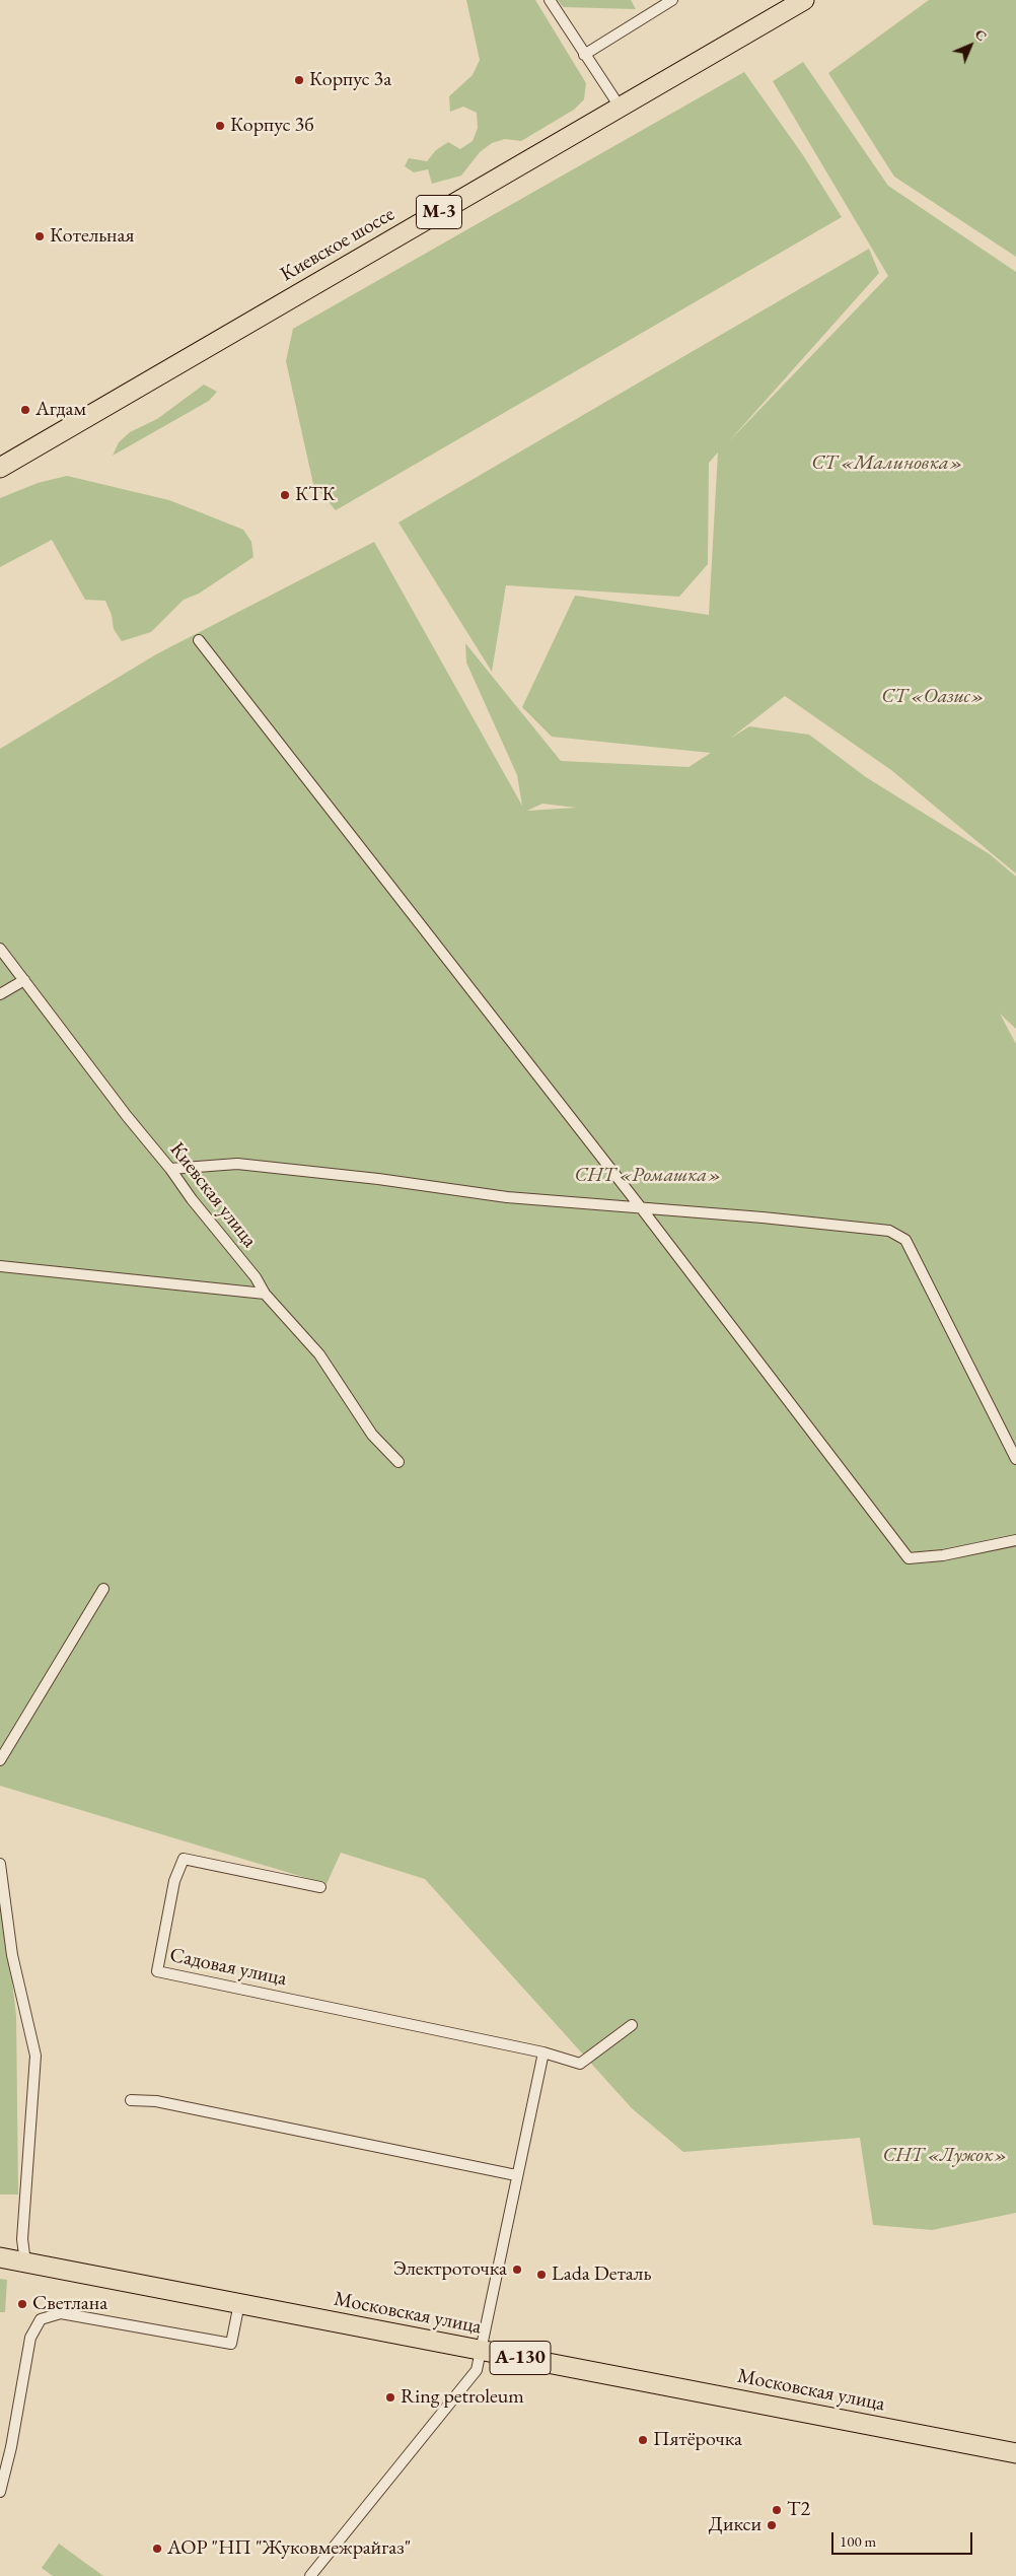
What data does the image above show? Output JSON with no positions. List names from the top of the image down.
{
  "streets": {
    "highway": [
      "М-3",
      "Киевское шоссе",
      "Московская улица",
      "А-130"
    ],
    "street": ["Киевская улица", "Садовая улица"]
  },
  "parks": [
    "СТ «Малиновка»",
    "СТ «Оазис»",
    "СНТ «Ромашка»",
    "СНТ «Лужок»"
  ],
  "places": [
    "Корпус 3a",
    "Корпус 3б",
    "Котельная",
    "Агдам",
    "КТК",
    "Электроточка",
    "Lada Dеталь",
    "Светлана",
    "Ring petroleum",
    "Пятёрочка",
    "T2",
    "Дикси",
    "АОР \"НП \"Жуковмежрайгаз\""
  ],
  "scale_bar": "100 m",
  "north": "top right"
}
